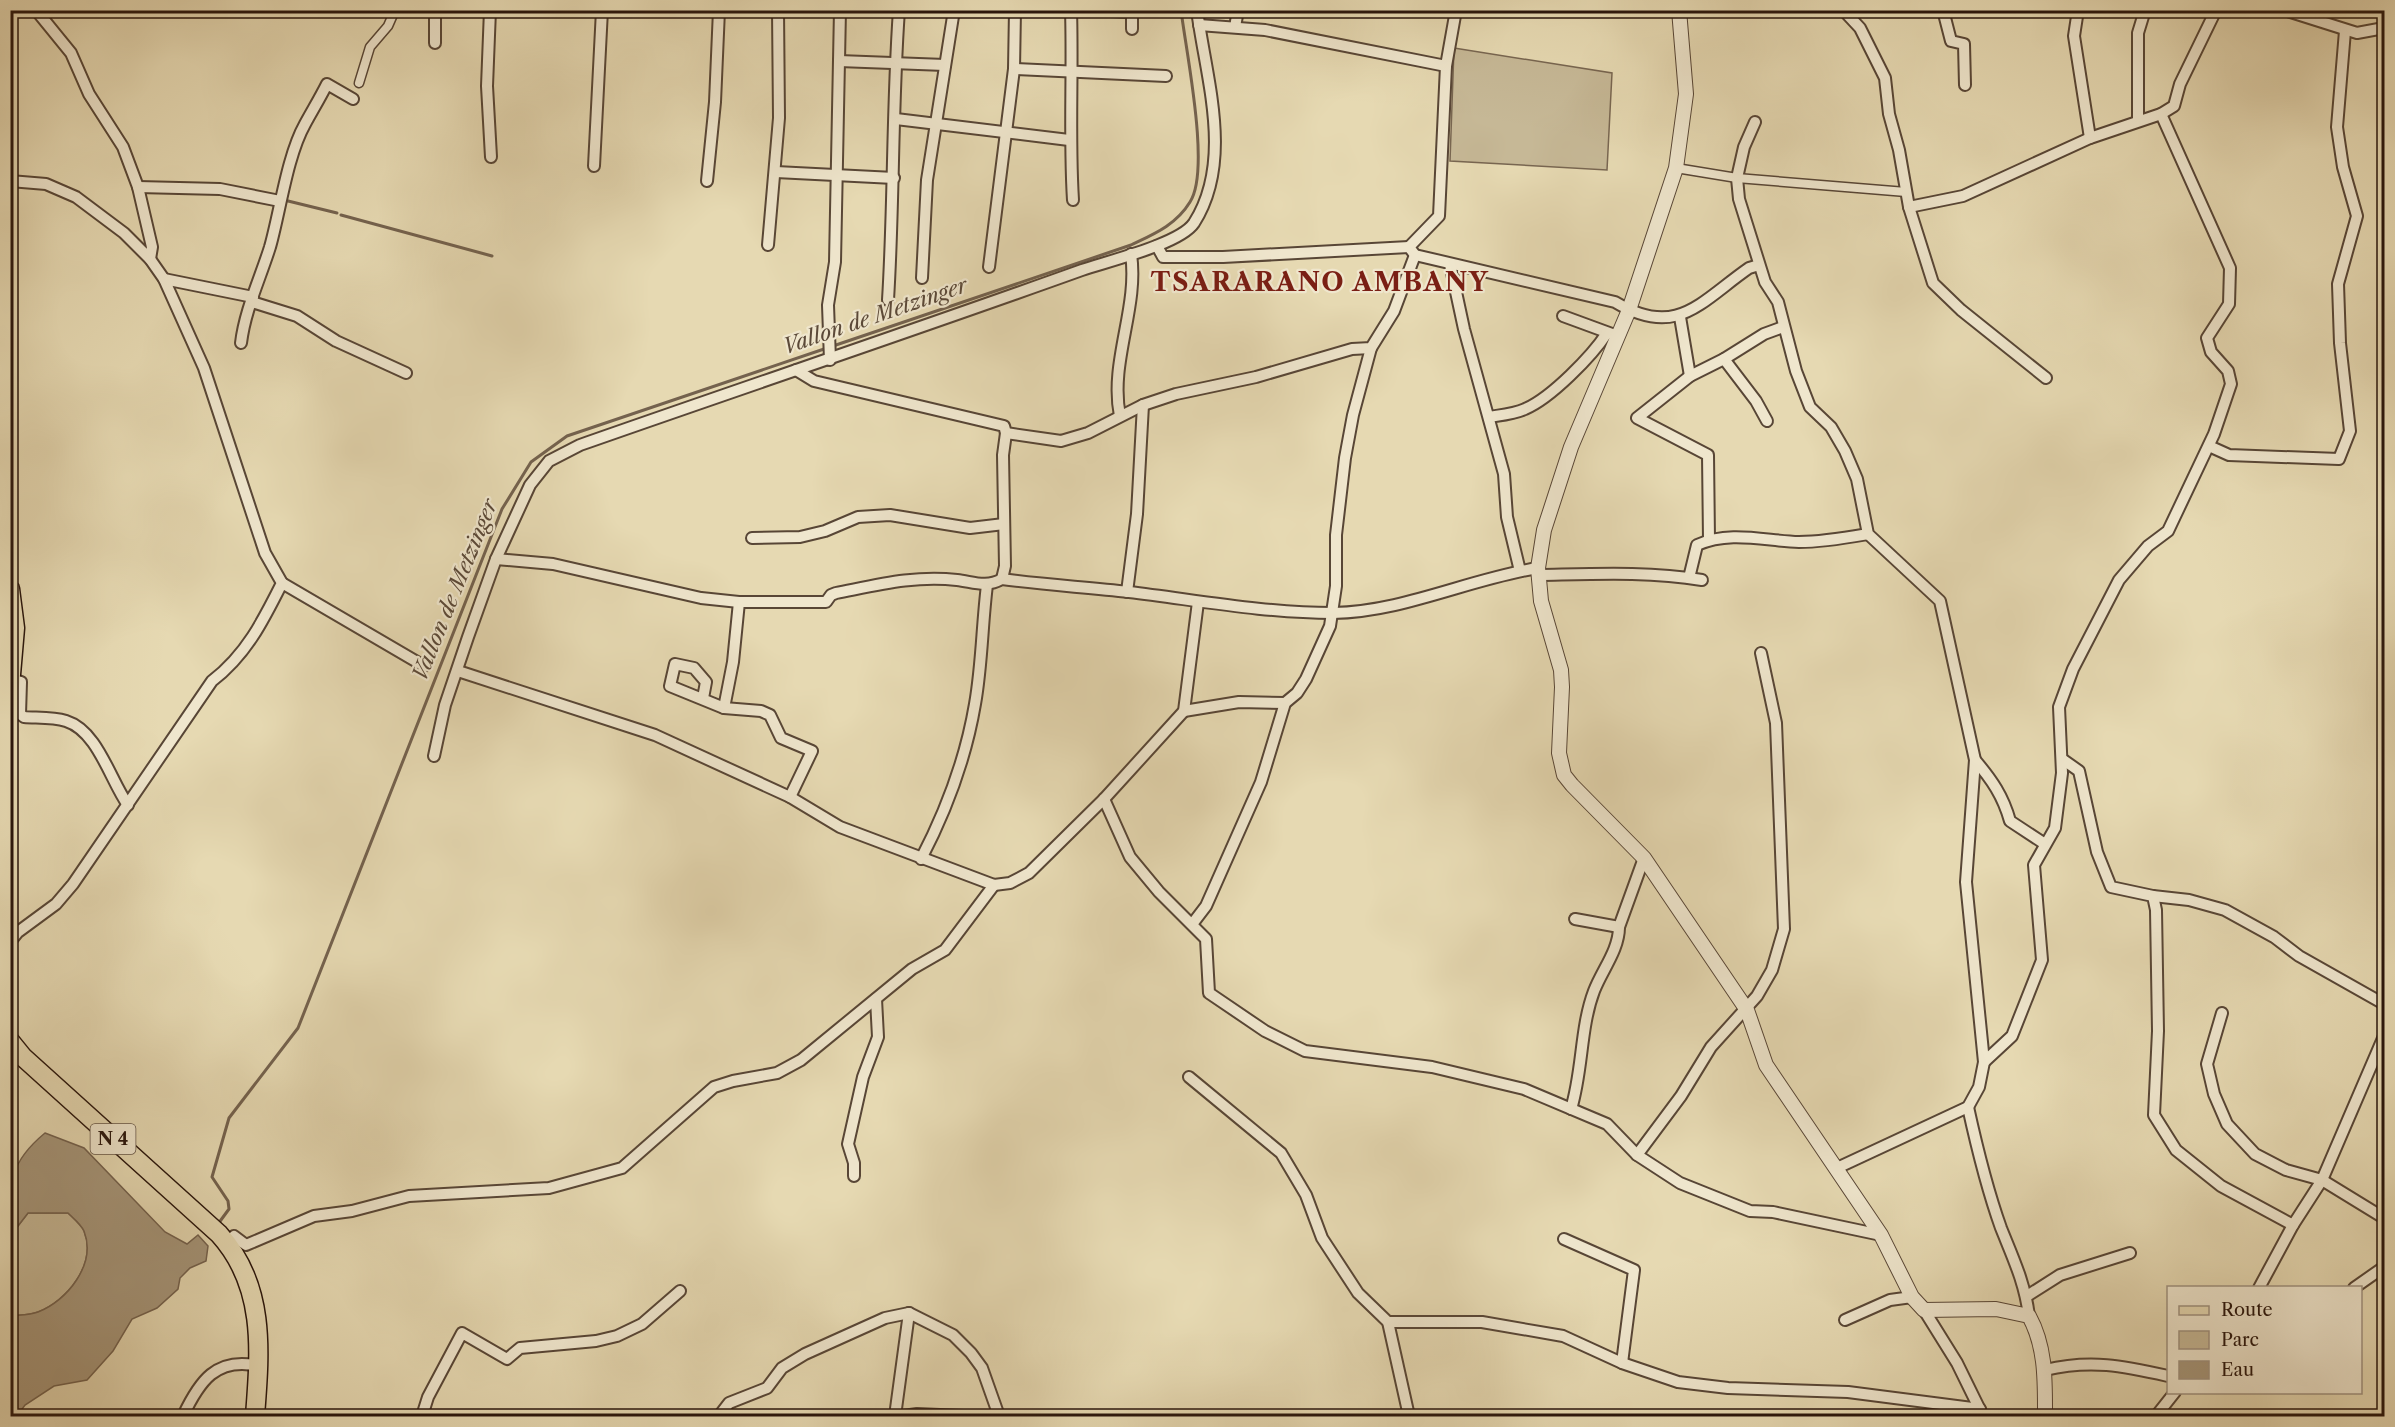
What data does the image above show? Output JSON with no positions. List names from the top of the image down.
{
  "streets": {
    "main road": ["N 4"]
  },
  "districts": ["TSARARANO AMBANY"],
  "water": ["Vallon de Metzinger"],
  "legend": ["Route", "Parc", "Eau"]
}
